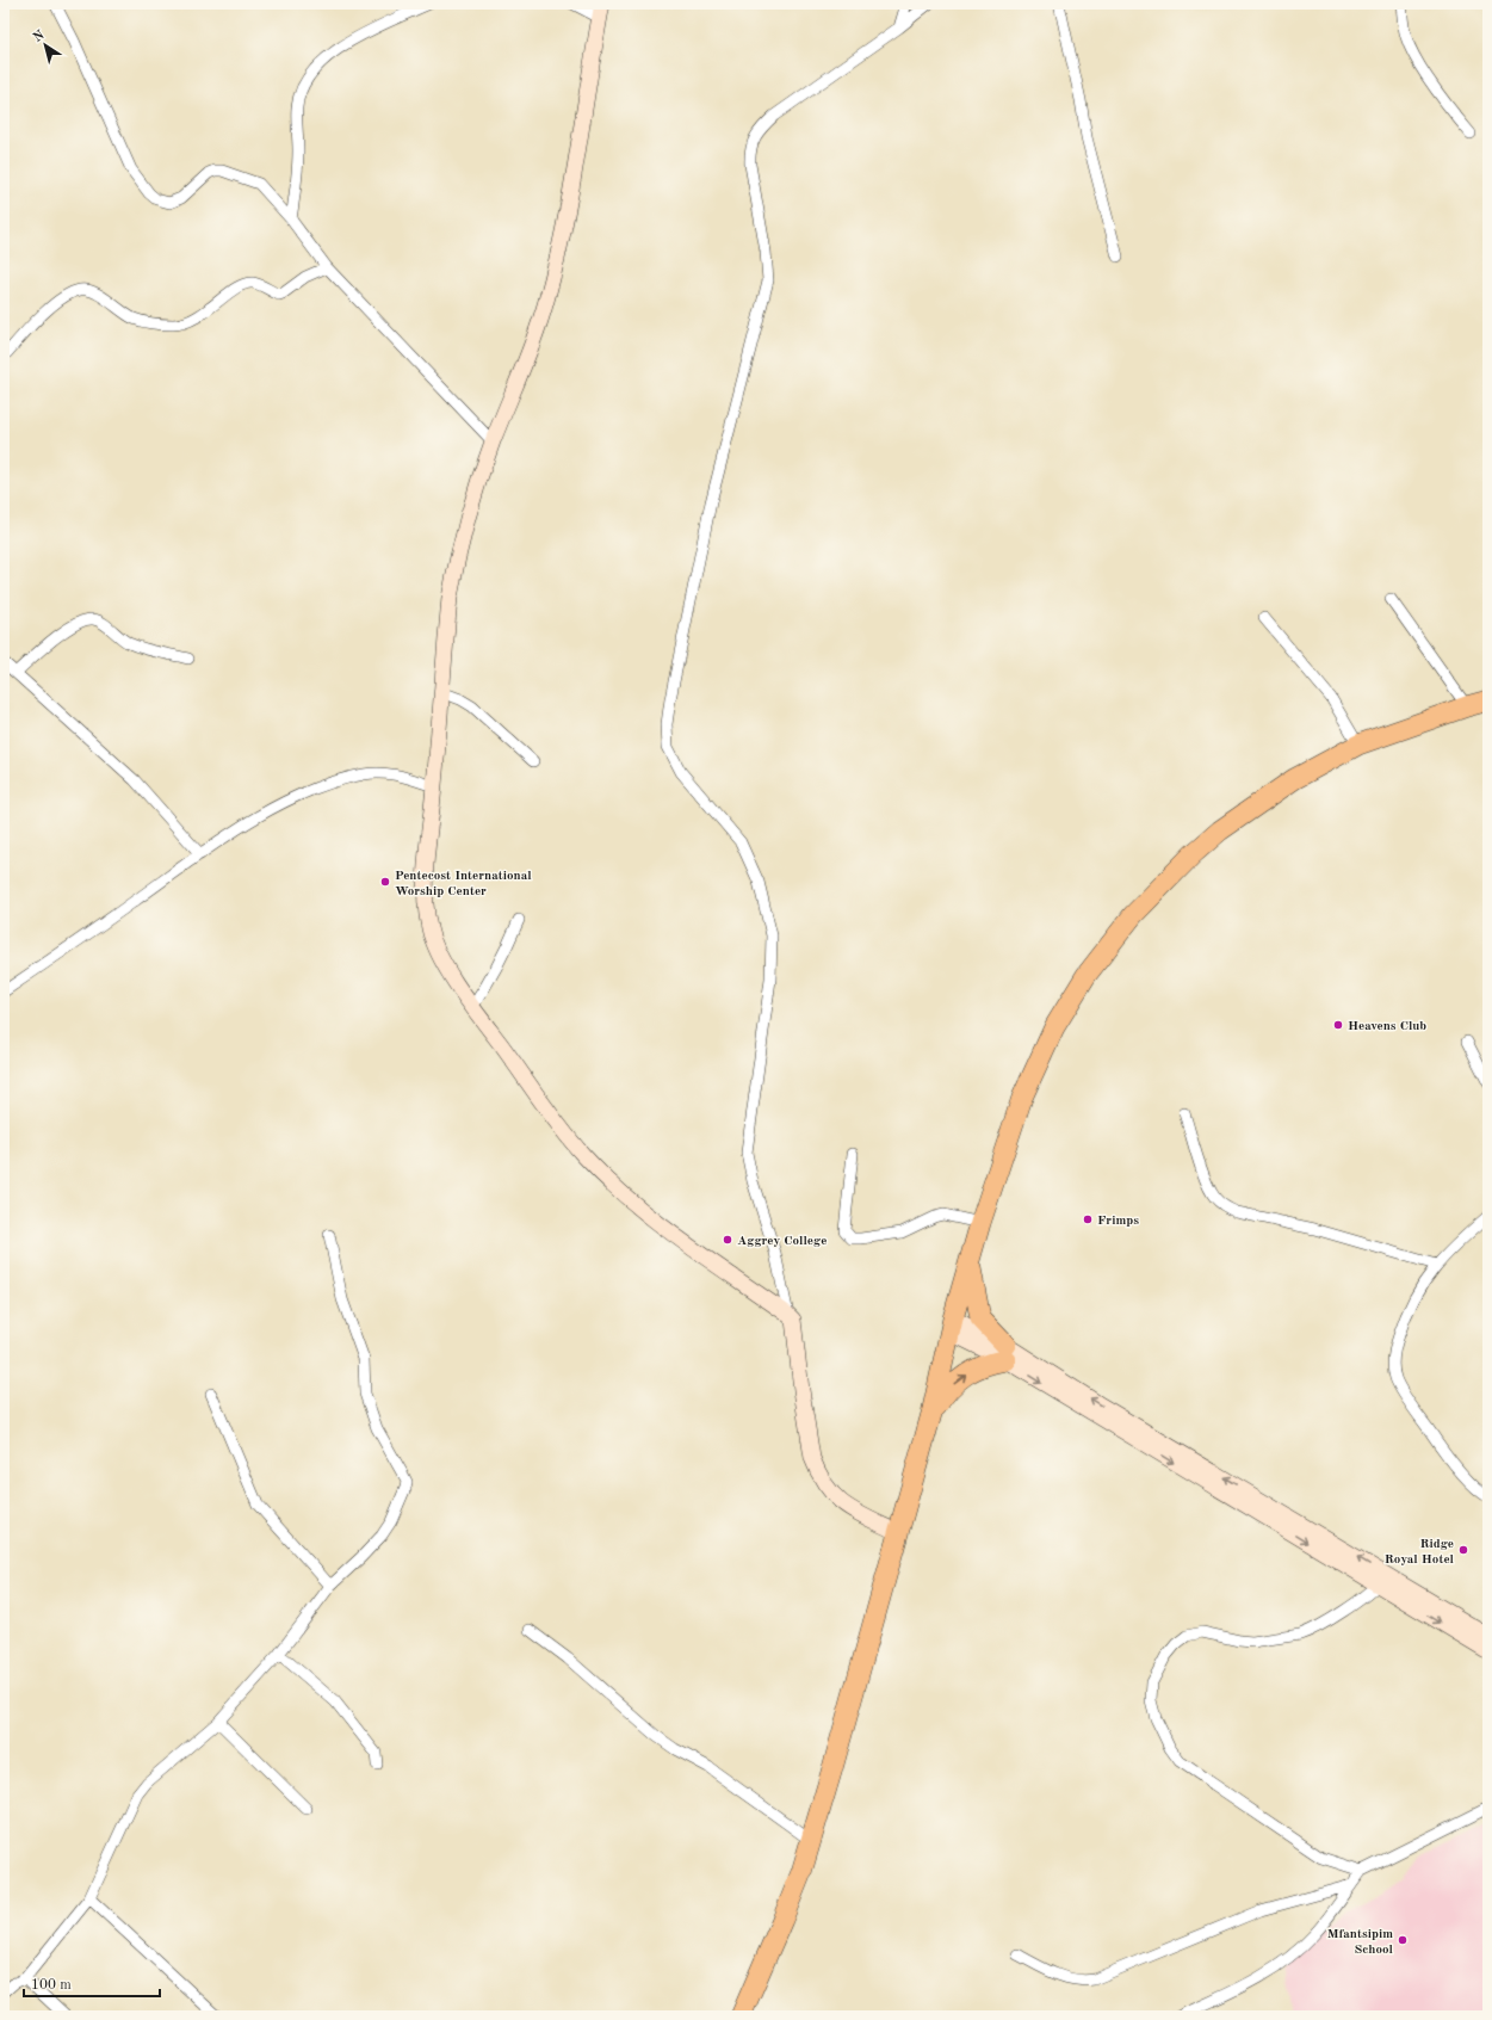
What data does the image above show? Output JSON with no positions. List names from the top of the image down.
{
  "places": [
    "Pentecost International Worship Center",
    "Heavens Club",
    "Frimps",
    "Aggrey College",
    "Ridge Royal Hotel",
    "Mfantsipim School"
  ],
  "scale_bar": "100 m",
  "north": "top left"
}
